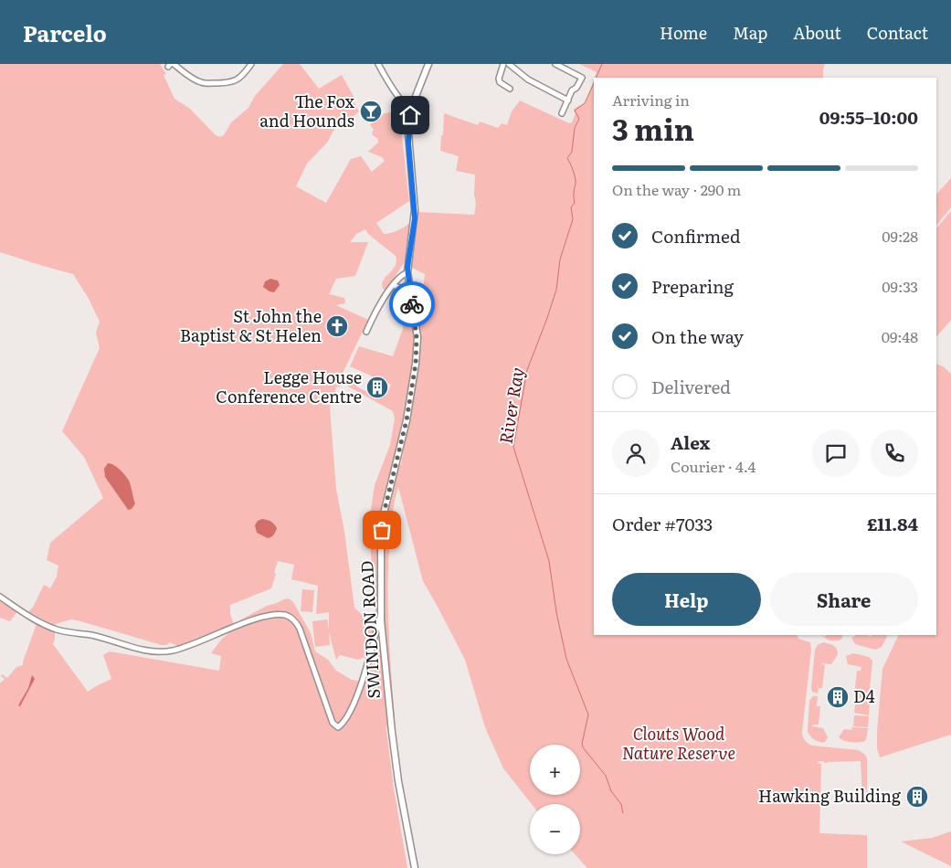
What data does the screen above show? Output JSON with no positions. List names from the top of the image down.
{
  "streets": {
    "main road": ["SWINDON ROAD"]
  },
  "water": ["River Ray"],
  "parks": ["Clouts Wood Nature Reserve"],
  "places": {
    "bar": ["The Fox and Hounds"],
    "church": ["St John the Baptist & St Helen"],
    "building": ["Legge House Conference Centre", "D4", "Hawking Building"]
  },
  "page": {
    "header": "Parcelo",
    "nav": [
      "Home",
      "Map",
      "About",
      "Contact"
    ],
    "heading": ["3 min", "Arriving in", "09:55–10:00"],
    "panel": [
      "Alex",
      "Courier · 4.4",
      "Order #7033",
      "£11.84"
    ],
    "bar": "On the way · 290 m",
    "list": [
      ["Confirmed", "09:28"],
      ["Preparing", "09:33"],
      ["On the way", "09:48"],
      "Delivered"
    ],
    "buttons": ["Help", "Share"],
    "map_buttons": ["+", "−"]
  }
}
